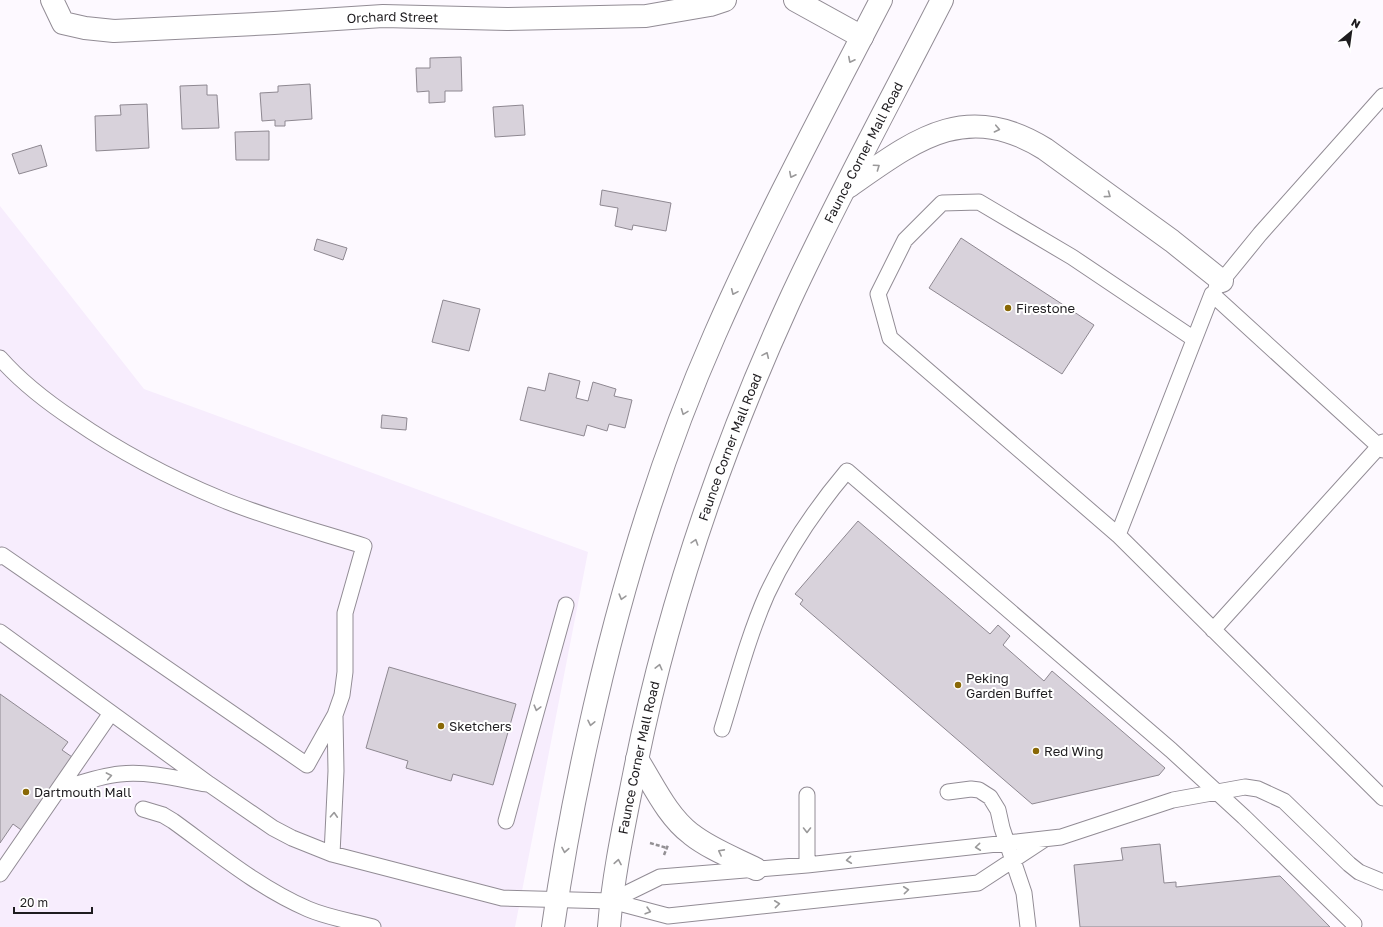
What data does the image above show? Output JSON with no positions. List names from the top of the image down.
{
  "streets": {
    "main road": ["Orchard Street", "Faunce Corner Mall Road"]
  },
  "places": [
    "Firestone",
    "Peking Garden Buffet",
    "Sketchers",
    "Red Wing",
    "Dartmouth Mall"
  ],
  "scale_bar": "20 m",
  "north": "top right"
}
